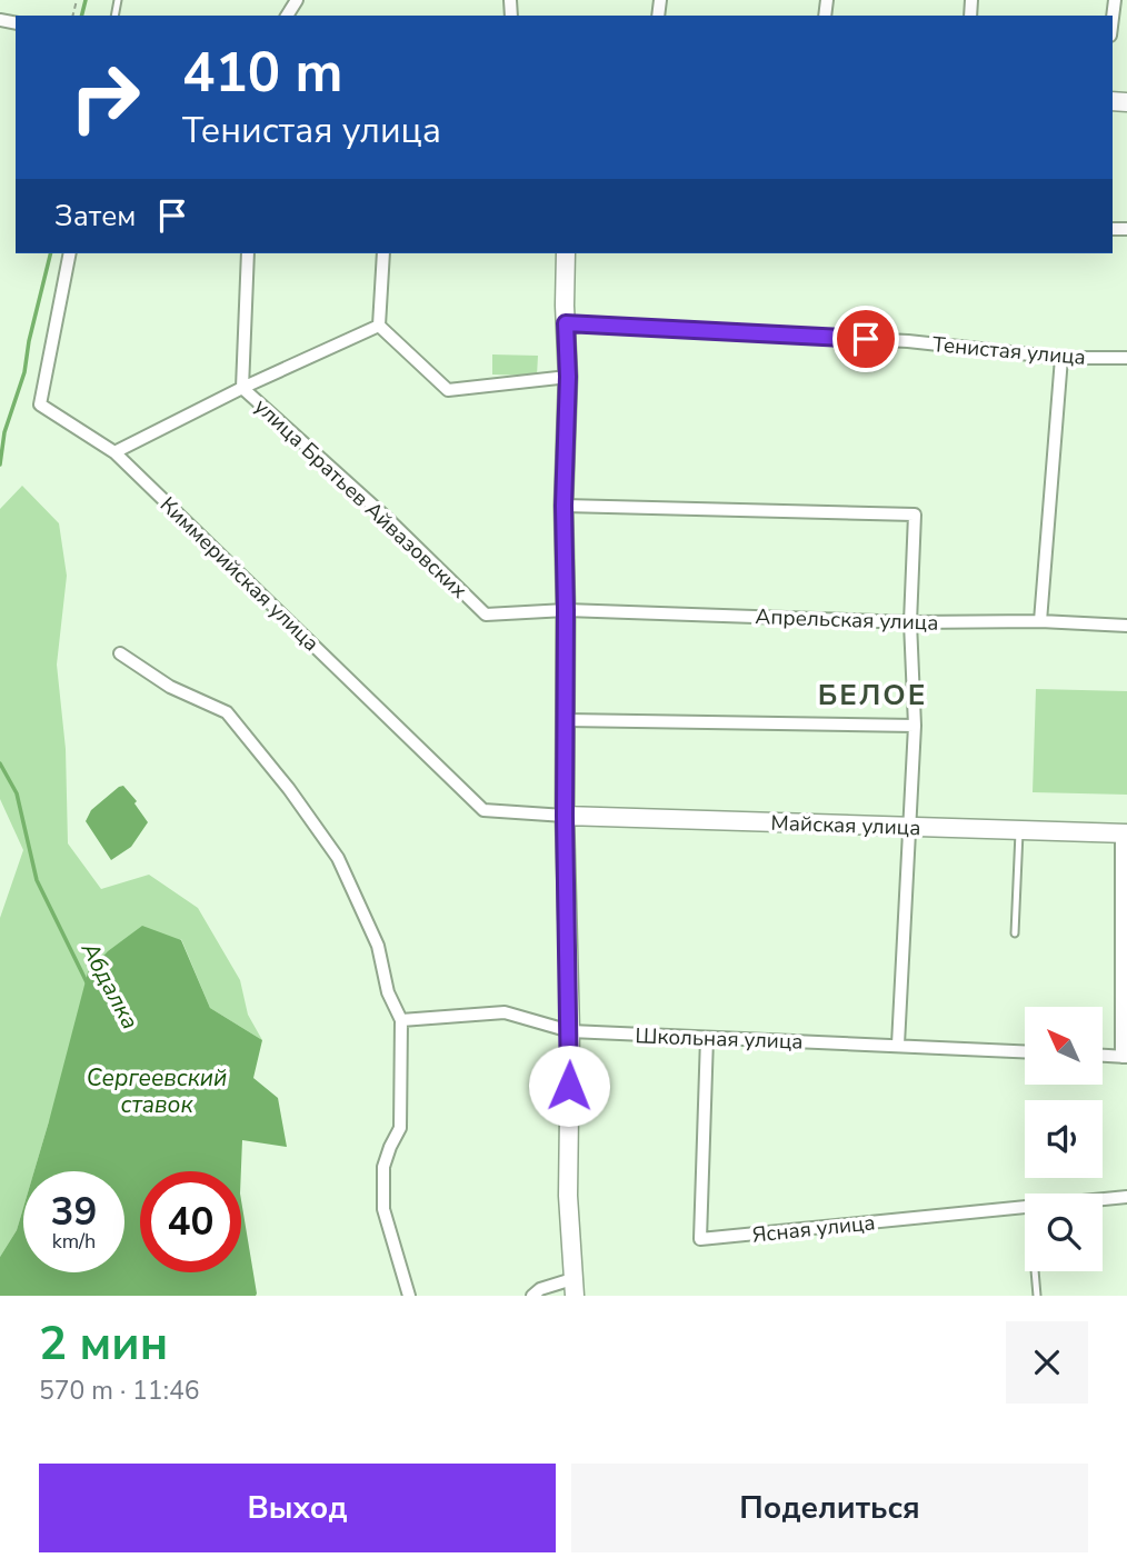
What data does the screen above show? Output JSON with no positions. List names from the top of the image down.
{
  "streets": {
    "street": [
      "Тенистая улица",
      "улица Братьев Айвазовских",
      "Киммерийская улица",
      "Апрельская улица",
      "Майская улица",
      "Школьная улица",
      "Ясная улица"
    ]
  },
  "crossings": [
    ["улица Братьев Айвазовских", "Апрельская улица"],
    ["Киммерийская улица", "Майская улица"],
    ["Школьная улица", "Ясная улица"]
  ],
  "districts": ["БЕЛОЕ"],
  "water": ["Абдалка", "Сергеевский ставок"],
  "north": "top left",
  "page": {
    "turn": ["410 m", "Тенистая улица"],
    "then": "Затем",
    "speed": "39 km/h",
    "limit": "40",
    "heading": ["2 мин", "570 m · 11:46"],
    "buttons": ["Выход", "Поделиться"]
  }
}
